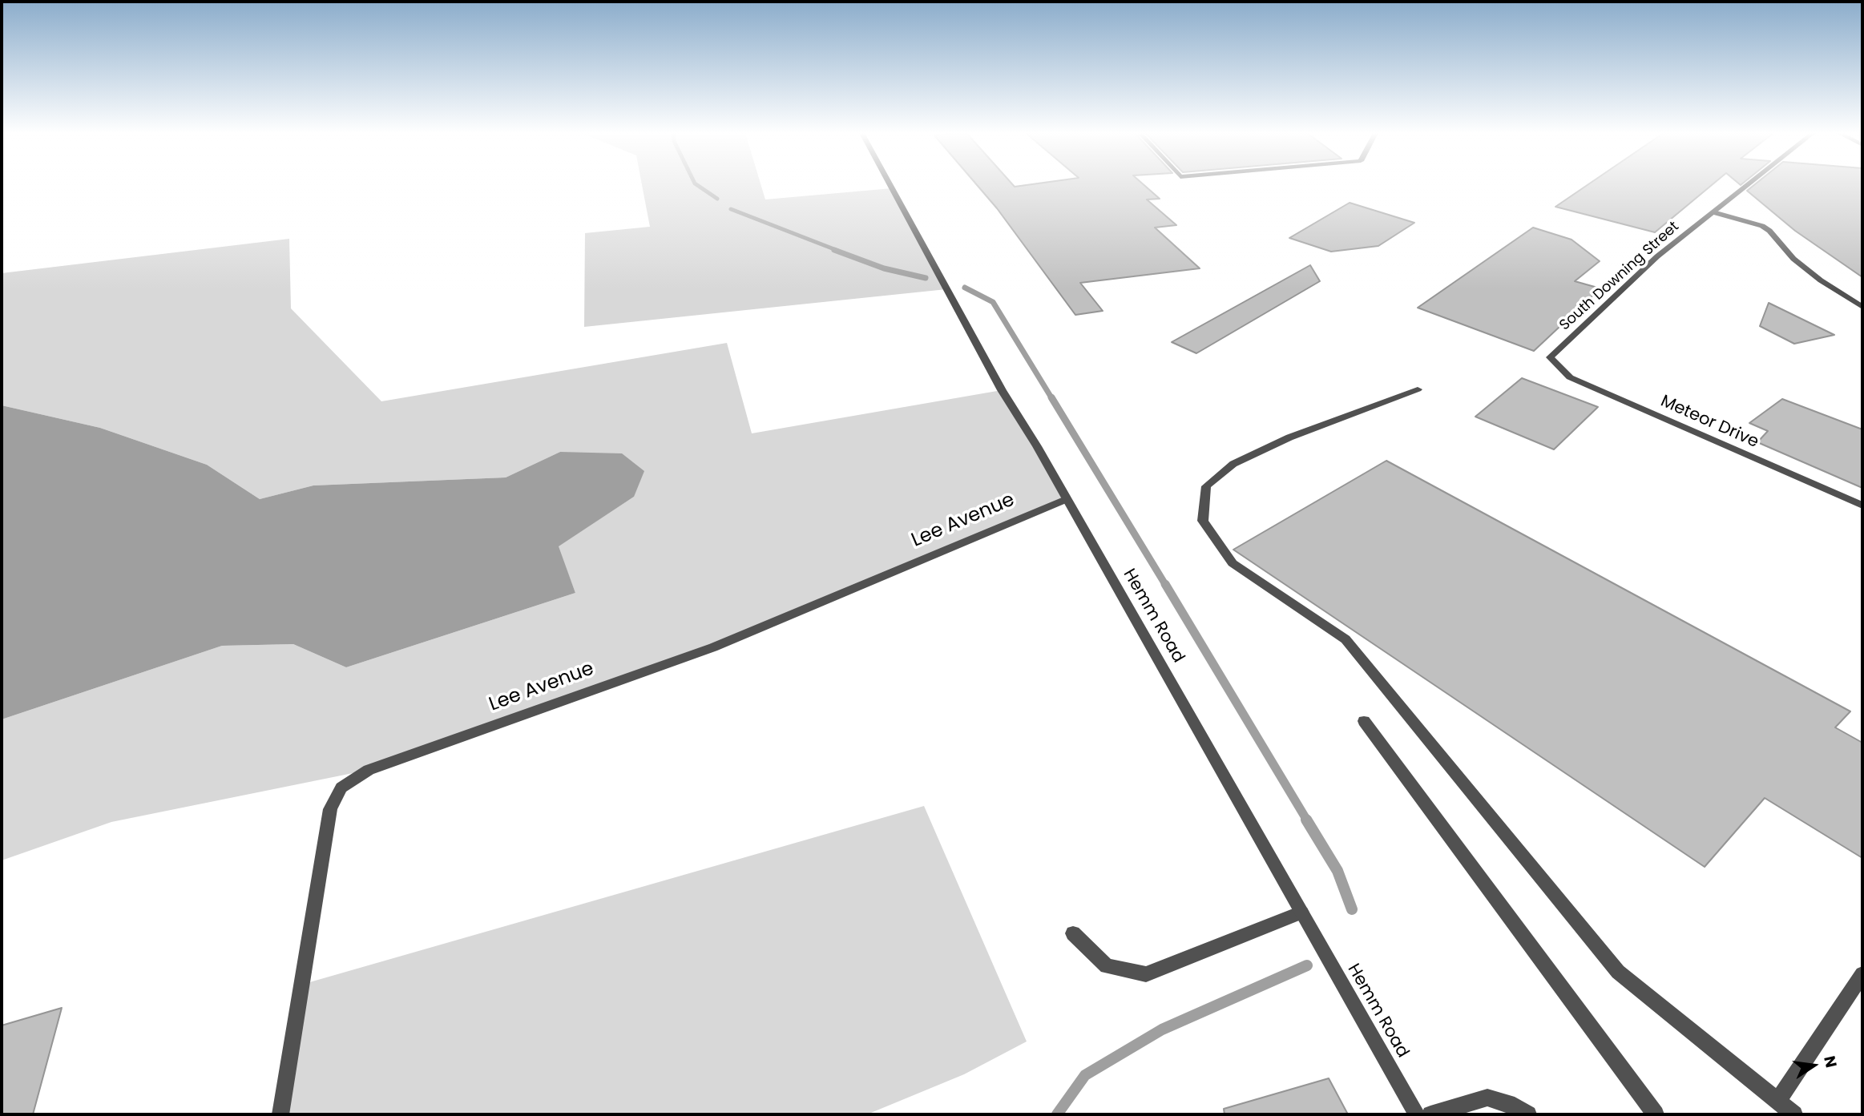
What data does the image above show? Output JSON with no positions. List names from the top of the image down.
{
  "streets": {
    "street": [
      "South Downing Street",
      "Meteor Drive",
      "Lee Avenue",
      "Hemm Road"
    ]
  },
  "crossings": [
    ["South Downing Street", "Meteor Drive"],
    ["Lee Avenue", "Hemm Road"]
  ],
  "north": "right"
}
